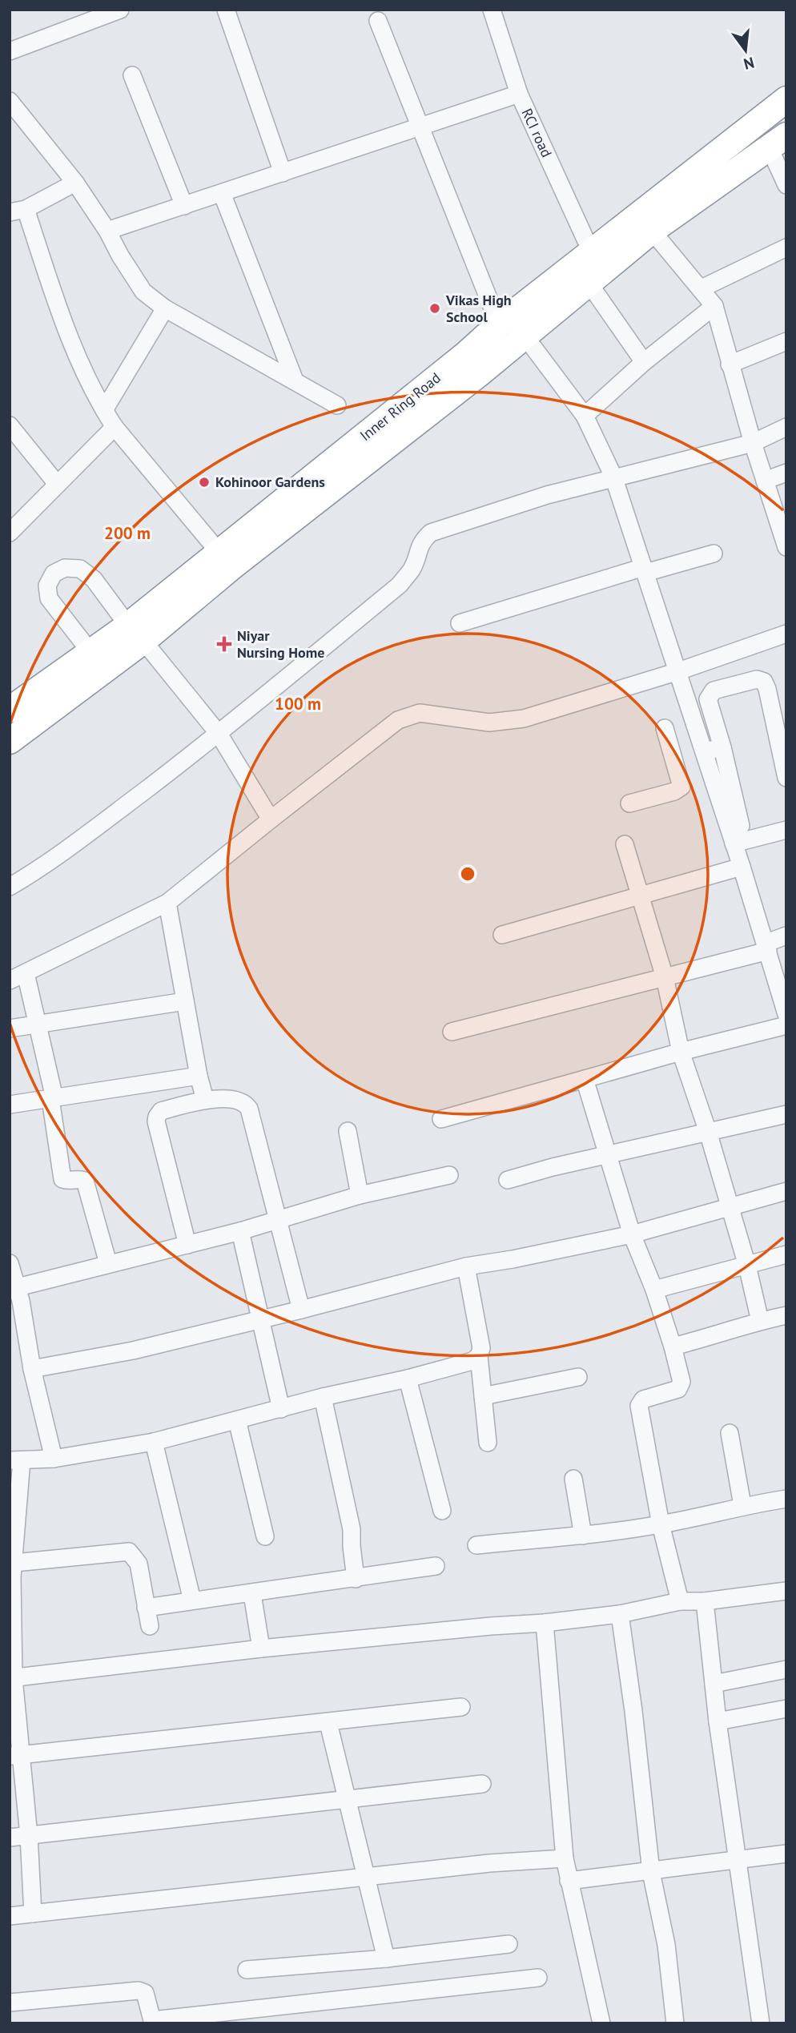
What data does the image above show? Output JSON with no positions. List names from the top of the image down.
{
  "streets": {
    "highway": ["Inner Ring Road"],
    "street": ["RCI road"]
  },
  "crossings": [
    ["RCI road", "Inner Ring Road"]
  ],
  "places": {
    "other": ["Vikas High School", "Kohinoor Gardens"],
    "health": ["Niyar Nursing Home"]
  },
  "north": "bottom",
  "rings": ["200 m", "100 m"]
}
